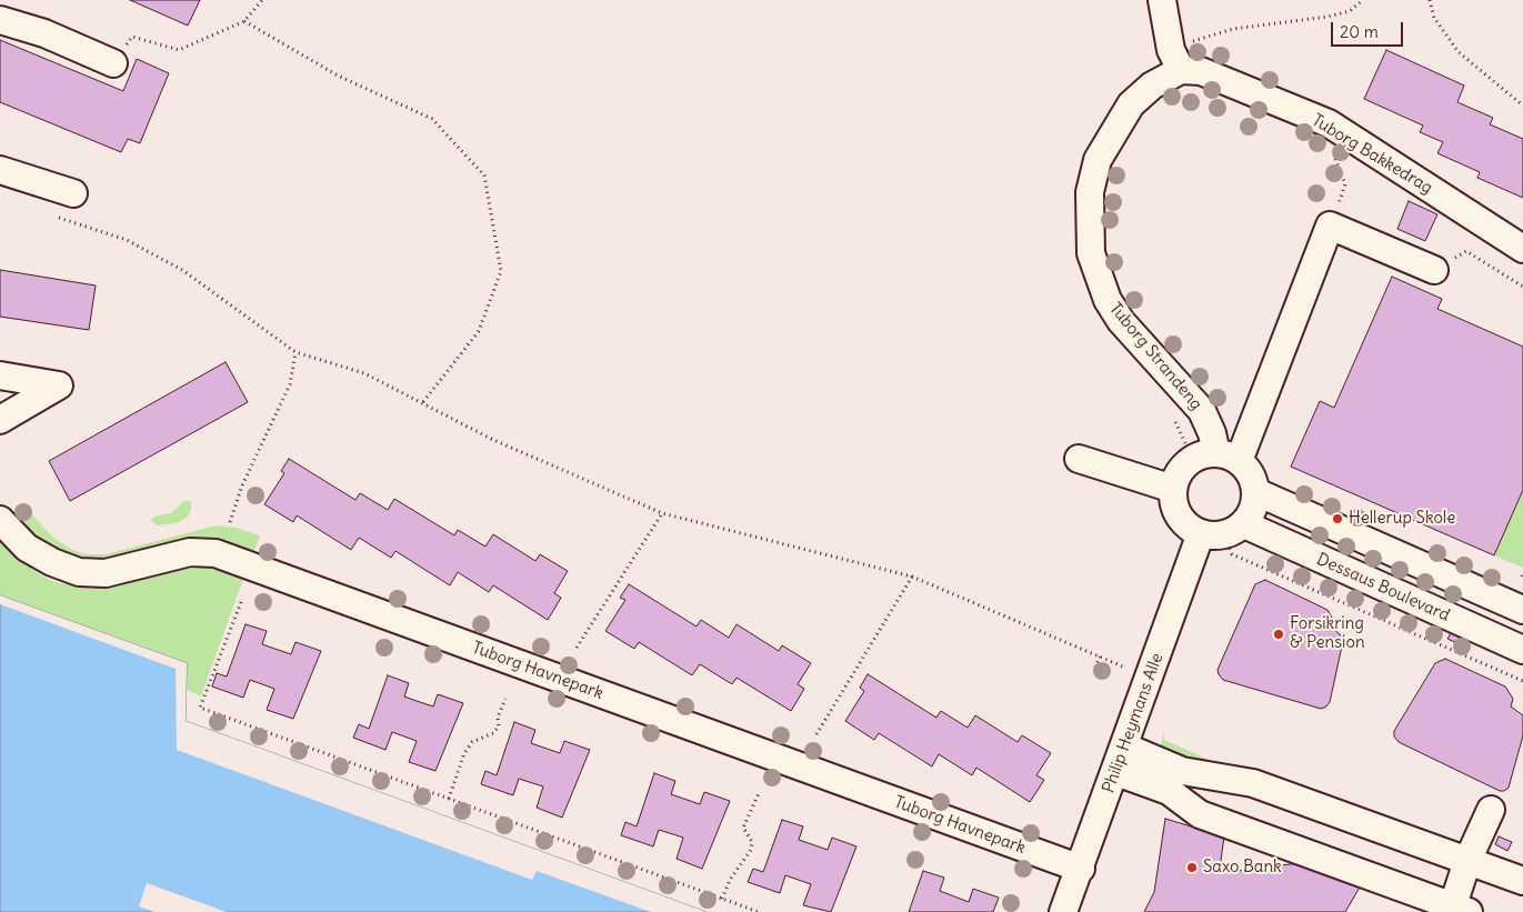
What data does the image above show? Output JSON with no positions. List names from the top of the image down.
{
  "streets": {
    "street": [
      "Tuborg Bakkedrag",
      "Tuborg Strandeng",
      "Dessaus Boulevard",
      "Tuborg Havnepark",
      "Philip Heymans Alle"
    ]
  },
  "crossings": [
    ["Tuborg Bakkedrag", "Tuborg Strandeng"],
    ["Tuborg Strandeng", "Dessaus Boulevard"],
    ["Tuborg Strandeng", "Philip Heymans Alle"],
    ["Dessaus Boulevard", "Philip Heymans Alle"],
    ["Tuborg Havnepark", "Philip Heymans Alle"]
  ],
  "places": ["Hellerup Skole", "Forsikring & Pension", "Saxo Bank"],
  "scale_bar": "20 m"
}
